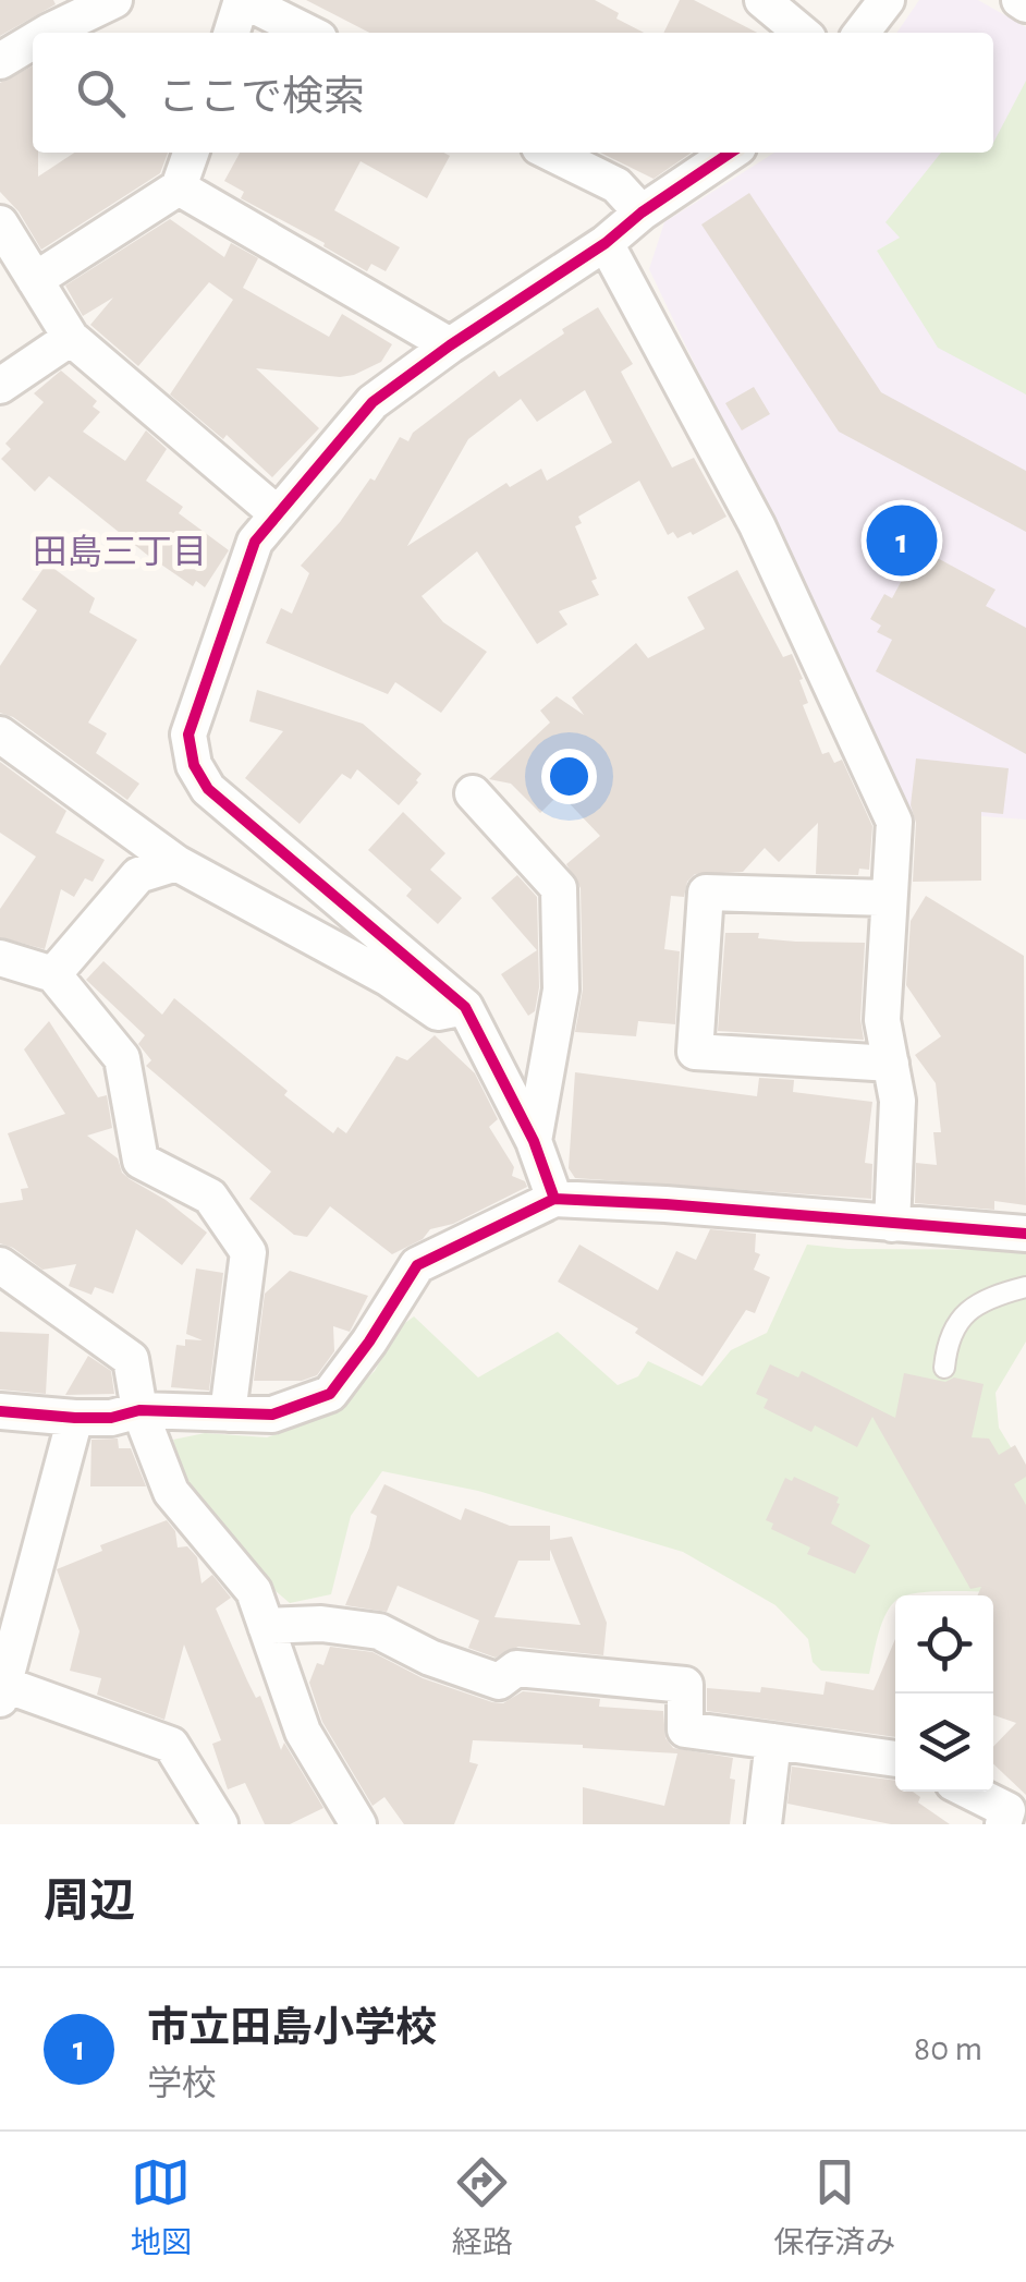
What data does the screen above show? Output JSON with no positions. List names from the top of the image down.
{
  "districts": ["田島三丁目"],
  "page": {
    "search": "ここで検索",
    "pins": "1",
    "heading": "周辺",
    "list": [
      {
        "mark": "1",
        "name": "市立田島小学校",
        "note": "学校",
        "value": "80 m"
      }
    ],
    "nav": ["地図", "経路", "保存済み"]
  }
}
